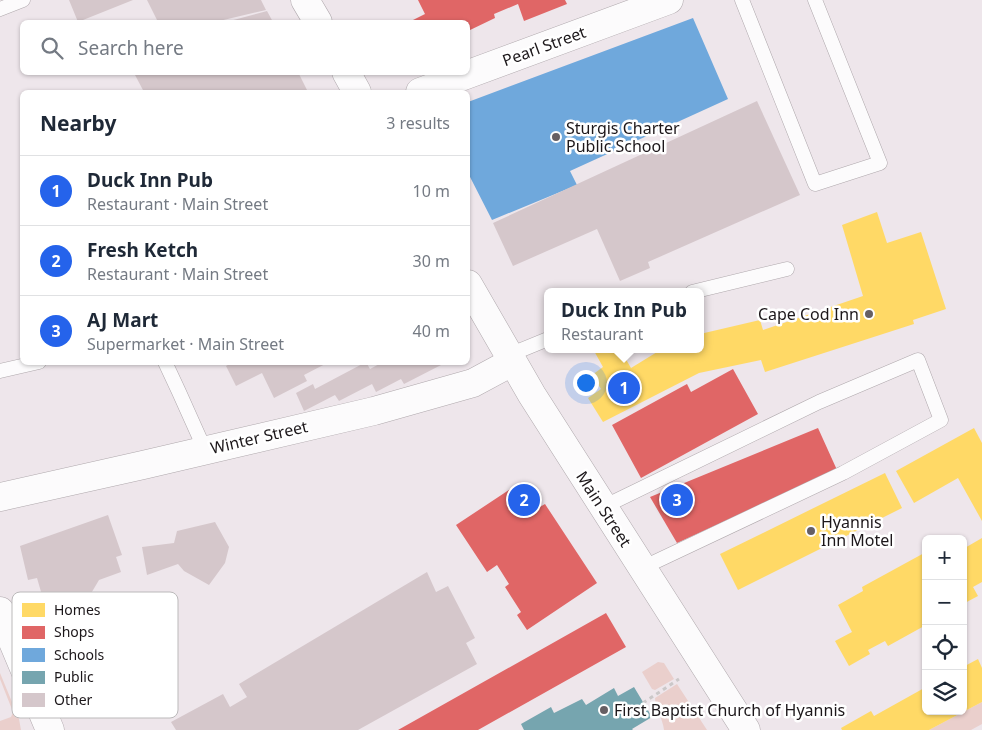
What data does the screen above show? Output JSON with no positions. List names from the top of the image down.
{
  "streets": {
    "street": ["Pearl Street", "Winter Street", "Main Street"]
  },
  "crossings": [
    ["Winter Street", "Main Street"]
  ],
  "places": [
    "Sturgis Charter Public School",
    "Cape Cod Inn",
    "Hyannis Inn Motel",
    "First Baptist Church of Hyannis"
  ],
  "legend": [
    "Homes",
    "Shops",
    "Schools",
    "Public",
    "Other"
  ],
  "page": {
    "search": "Search here",
    "heading": ["Nearby", "3 results"],
    "list": [
      {
        "mark": "1",
        "name": "Duck Inn Pub",
        "note": "Restaurant · Main Street",
        "value": "10 m"
      },
      {
        "mark": "2",
        "name": "Fresh Ketch",
        "note": "Restaurant · Main Street",
        "value": "30 m"
      },
      {
        "mark": "3",
        "name": "AJ Mart",
        "note": "Supermarket · Main Street",
        "value": "40 m"
      }
    ],
    "popup": ["Duck Inn Pub", "Restaurant"],
    "pins": ["1", "2", "3"],
    "map_buttons": ["+", "−"]
  }
}
